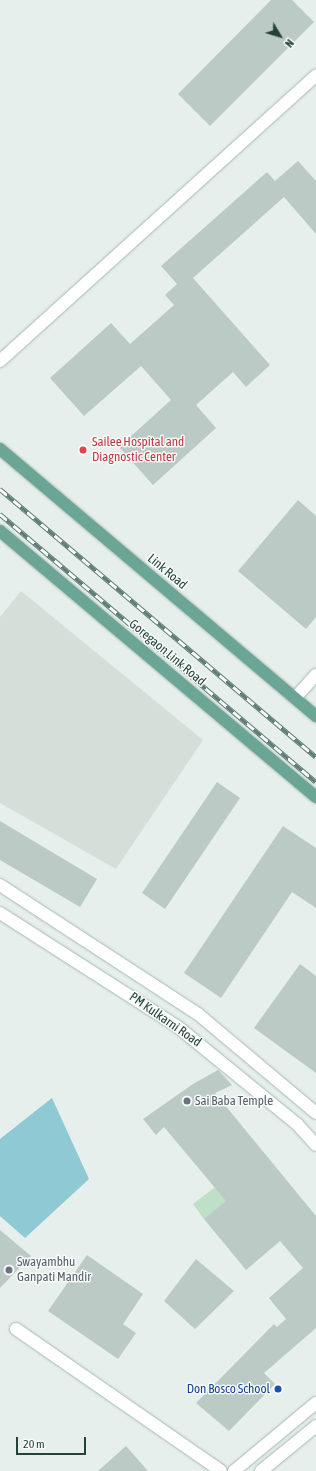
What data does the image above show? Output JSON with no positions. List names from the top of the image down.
{
  "streets": {
    "main road": ["Link Road", "Goregaon Link Road"],
    "street": ["PM Kulkarni Road"]
  },
  "places": [
    "Sailee Hospital and Diagnostic Center",
    "Sai Baba Temple",
    "Swayambhu Ganpati Mandir",
    "Don Bosco School"
  ],
  "scale_bar": "20 m",
  "north": "bottom right"
}
